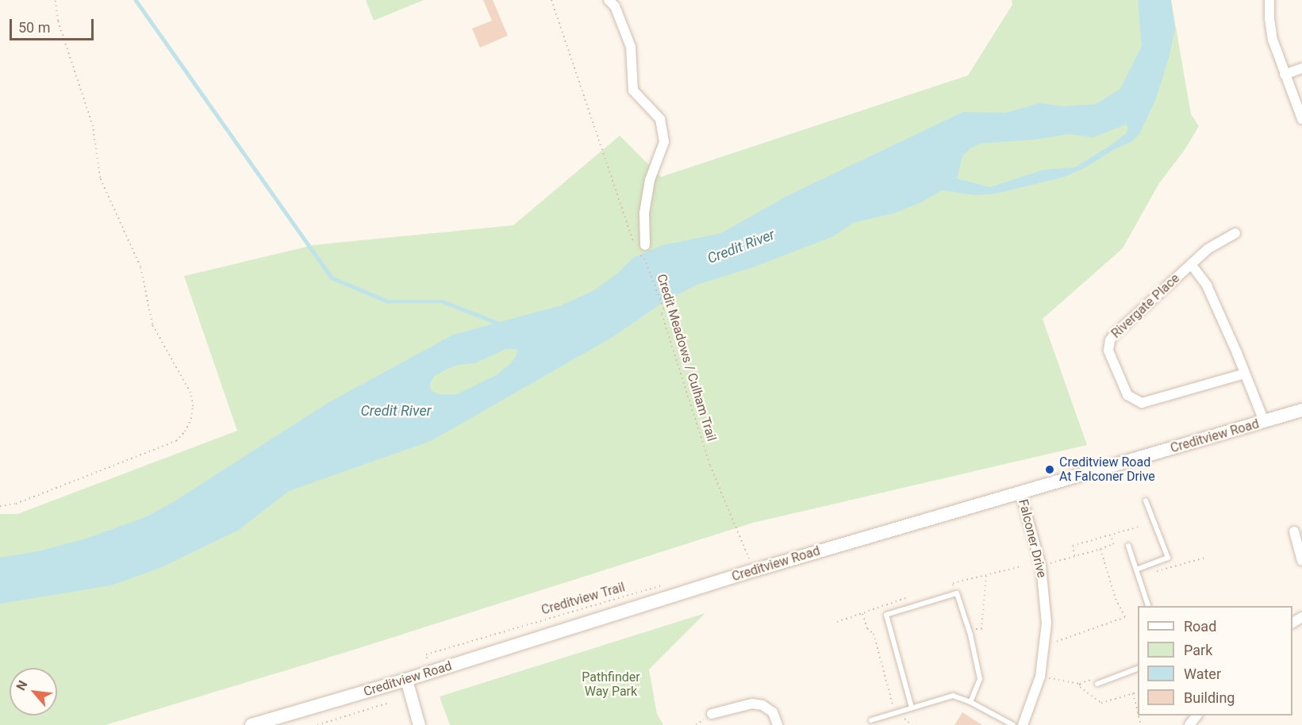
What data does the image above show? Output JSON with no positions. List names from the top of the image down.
{
  "streets": {
    "main road": ["Creditview Road"],
    "street": ["Rivergate Place", "Falconer Drive"],
    "path": ["Credit Meadows / Culham Trail", "Creditview Trail"]
  },
  "crossings": [
    ["Rivergate Place", "Creditview Road"],
    ["Creditview Road", "Falconer Drive"]
  ],
  "water": ["Credit River"],
  "parks": ["Pathfinder Way Park"],
  "places": ["Creditview Road At Falconer Drive"],
  "legend": [
    "Road",
    "Park",
    "Water",
    "Building"
  ],
  "scale_bar": "50 m",
  "north": "top left"
}
